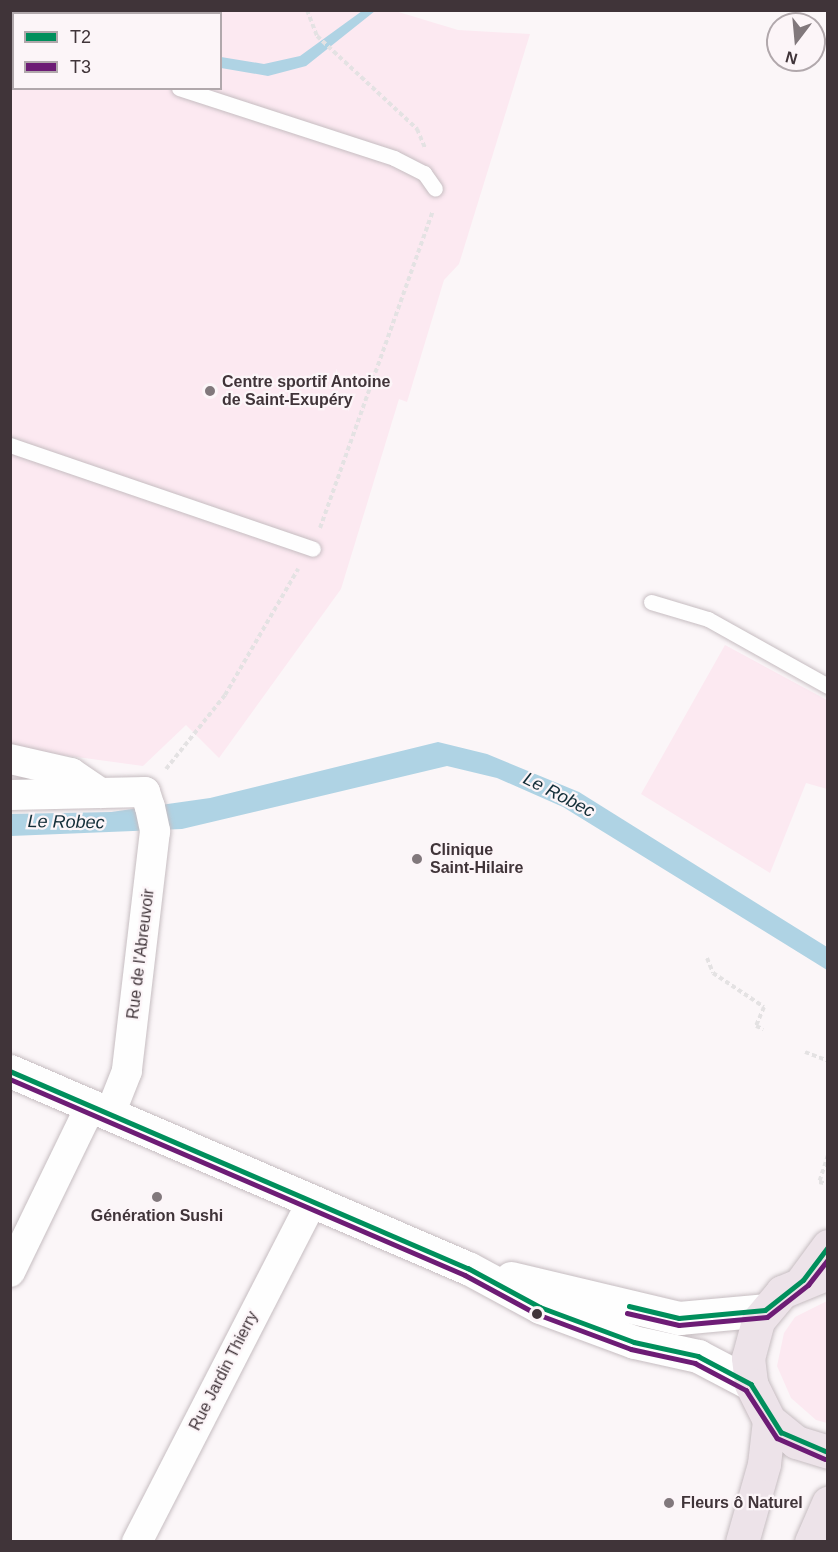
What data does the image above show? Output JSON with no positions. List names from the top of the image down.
{
  "streets": {
    "street": ["Rue de l'Abreuvoir", "Rue Jardin Thierry"]
  },
  "water": ["Le Robec"],
  "places": [
    "Centre sportif Antoine de Saint-Exupéry",
    "Clinique Saint-Hilaire",
    "Génération Sushi",
    "Fleurs ô Naturel"
  ],
  "lines": ["transit line T2", "transit line T3"],
  "legend": ["T2", "T3"],
  "north": "bottom"
}
